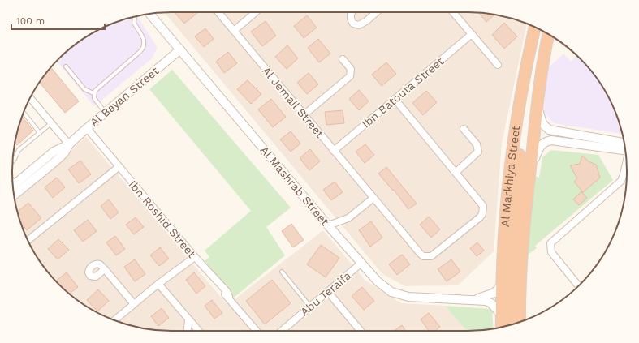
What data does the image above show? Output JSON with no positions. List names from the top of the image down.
{
  "streets": {
    "highway": ["Al Markhiya Street"],
    "street": [
      "Ibn Batouta Street",
      "Al Bayan Street",
      "Al Jemail Street",
      "Al Mashrab Street",
      "Ibn Roshid Street",
      "Abu Teraifa"
    ]
  },
  "crossings": [
    ["Ibn Batouta Street", "Al Jemail Street"],
    ["Al Bayan Street", "Al Mashrab Street"],
    ["Al Bayan Street", "Ibn Roshid Street"],
    ["Al Markhiya Street", "Al Mashrab Street"],
    ["Al Mashrab Street", "Abu Teraifa"]
  ],
  "scale_bar": "100 m"
}
